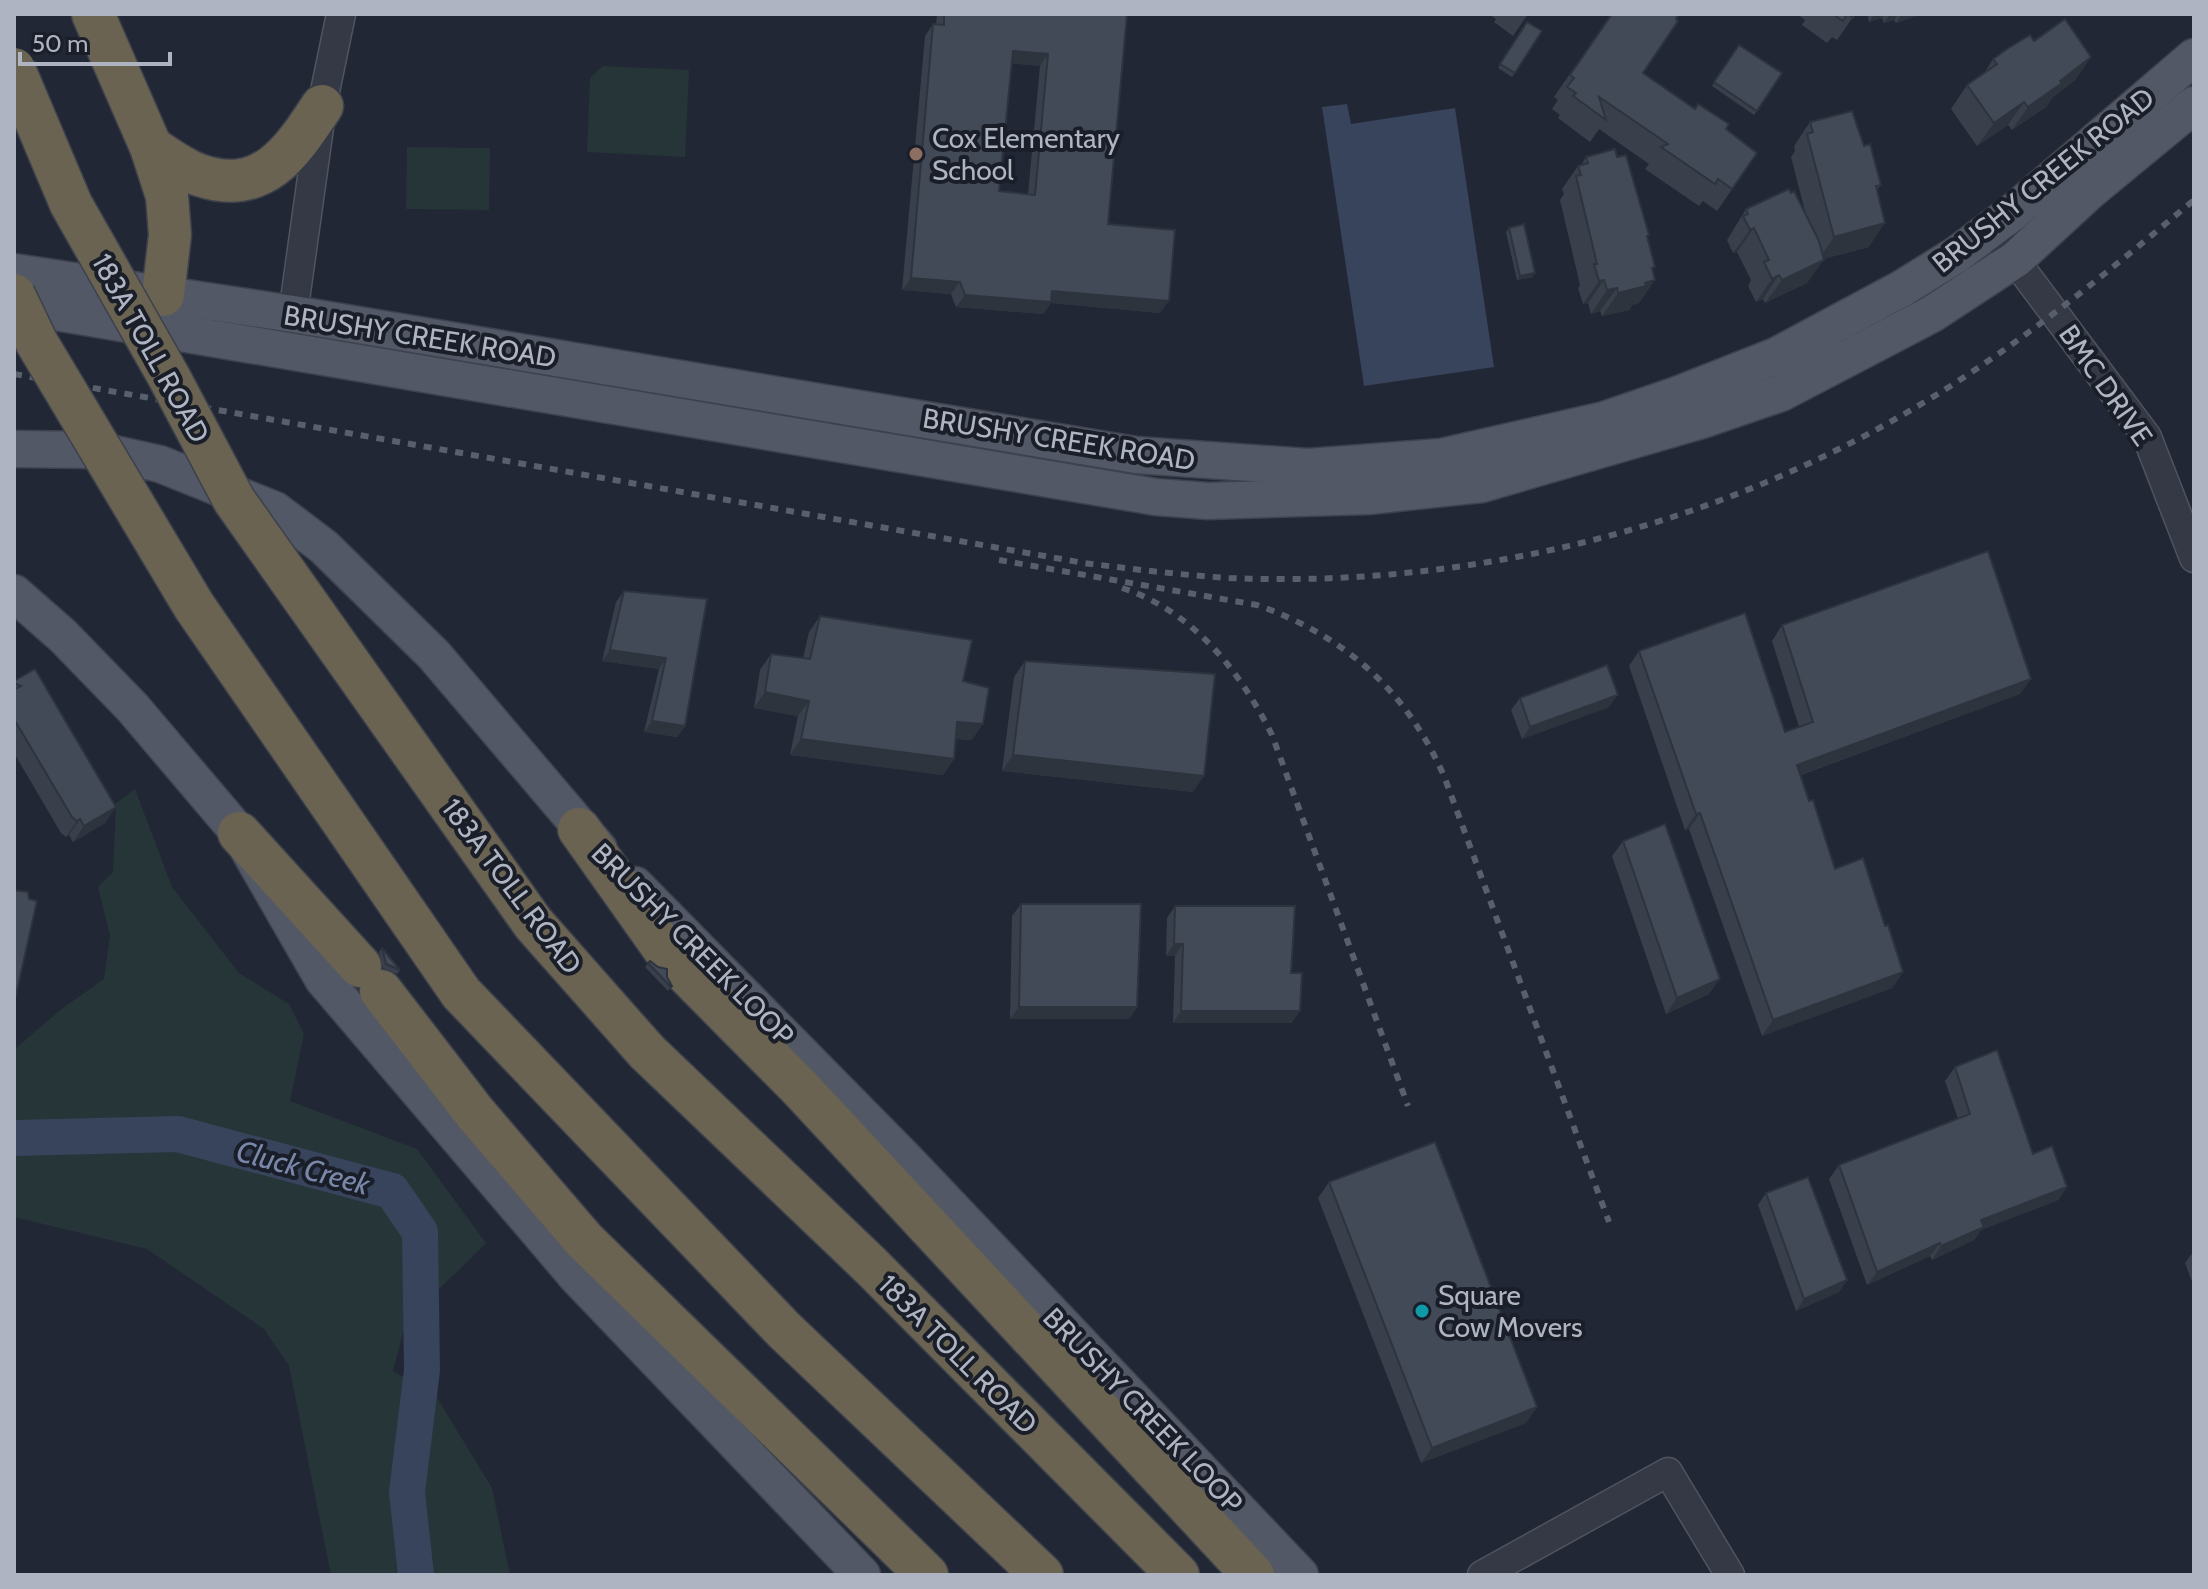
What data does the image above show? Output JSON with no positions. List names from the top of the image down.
{
  "streets": {
    "highway": ["183A TOLL ROAD"],
    "main road": ["BRUSHY CREEK ROAD", "BRUSHY CREEK LOOP"],
    "street": ["BMC DRIVE"]
  },
  "crossings": [
    ["BRUSHY CREEK ROAD", "BMC DRIVE"]
  ],
  "water": ["Cluck Creek"],
  "places": ["Cox Elementary School", "Square Cow Movers"],
  "scale_bar": "50 m"
}
